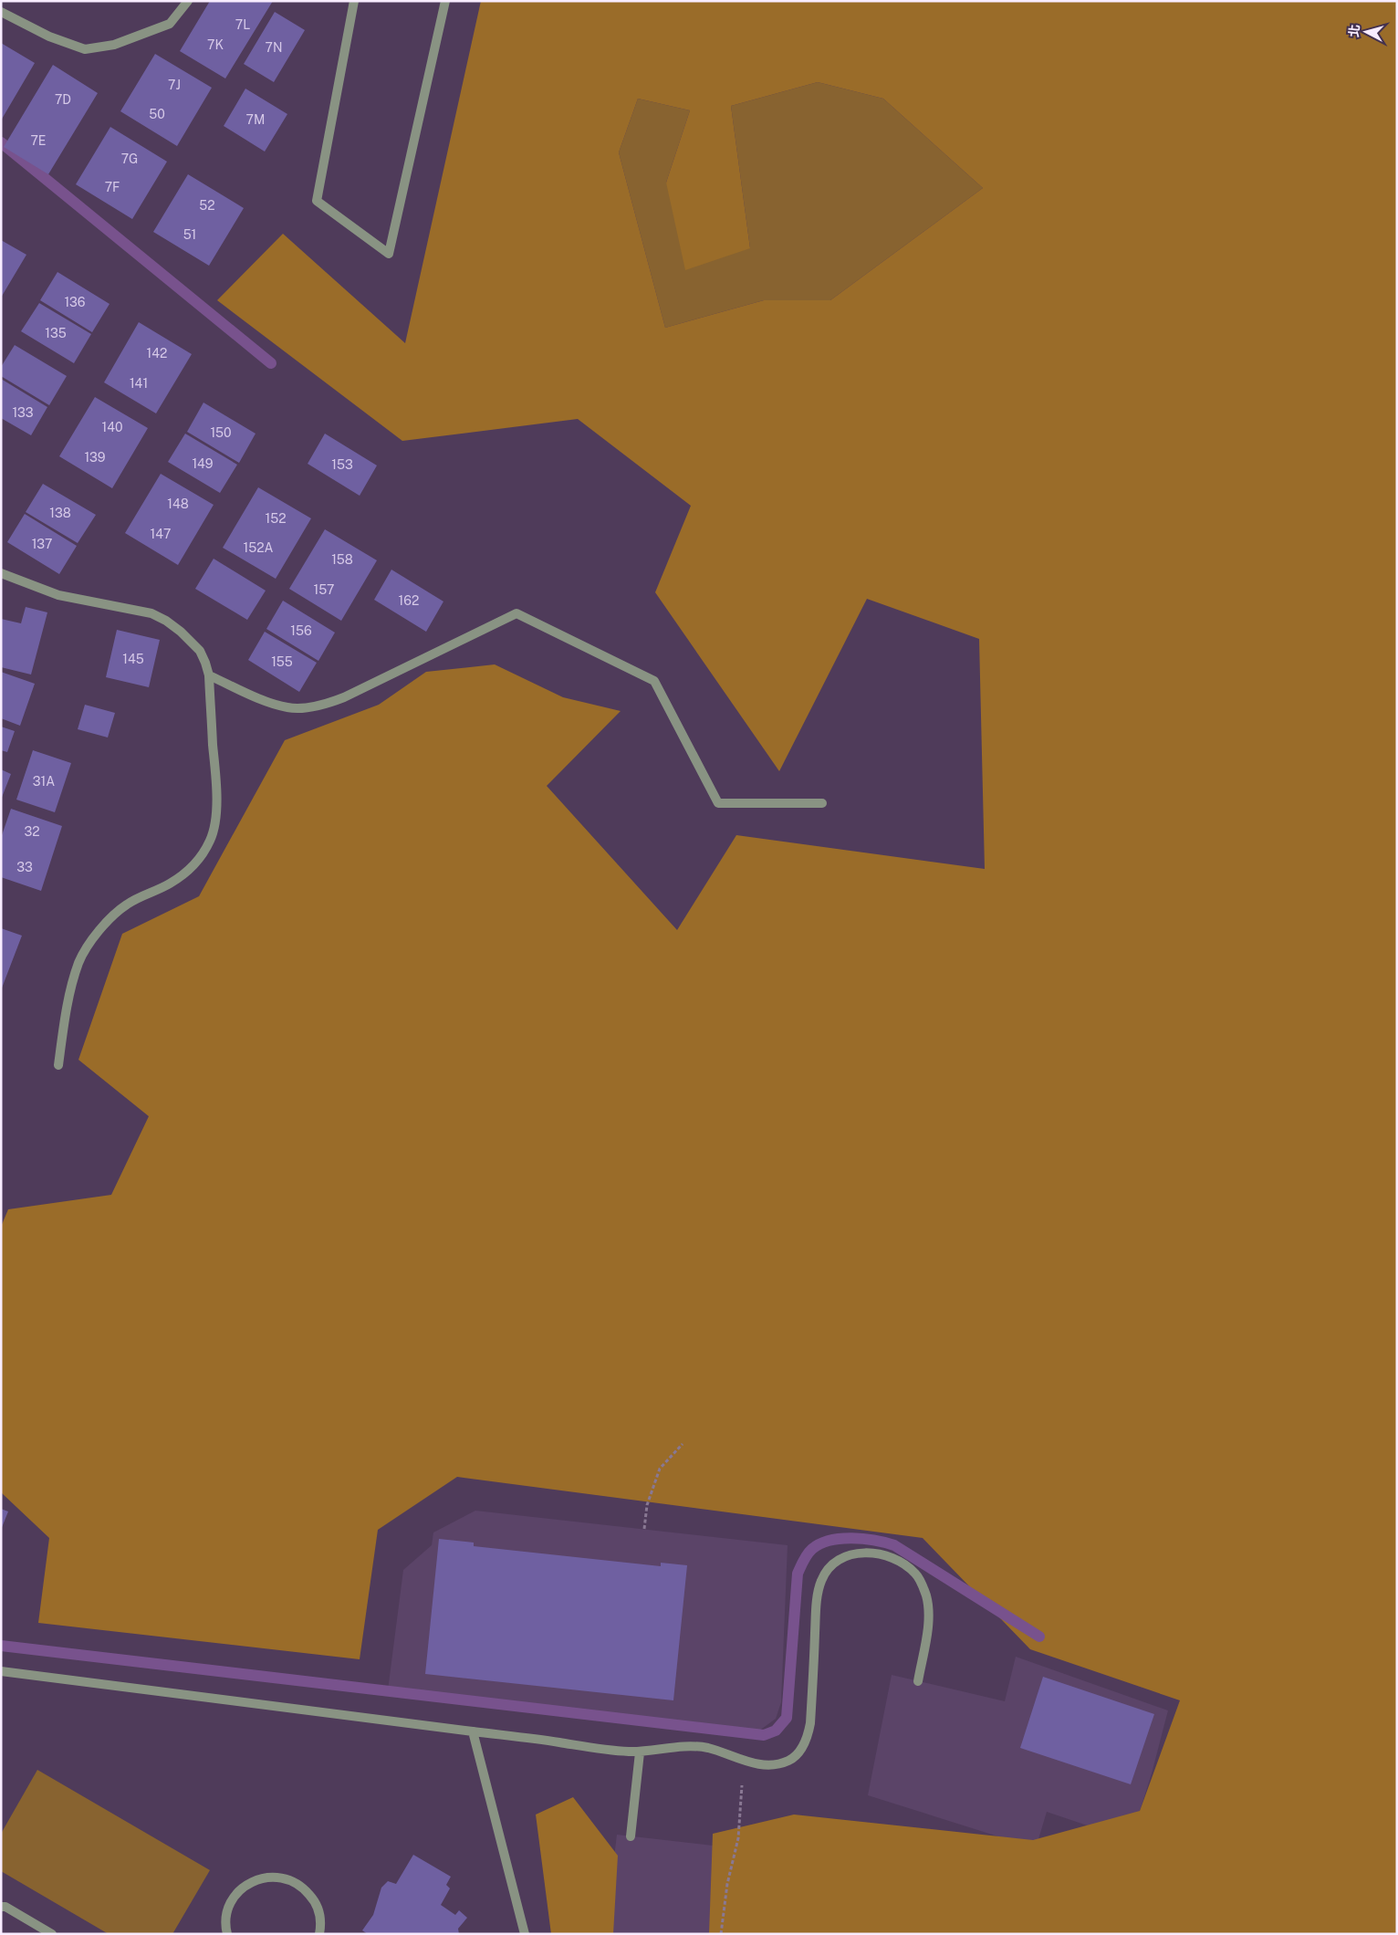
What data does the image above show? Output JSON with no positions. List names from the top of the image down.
{
  "house_numbers": [
    "7L",
    "7K",
    "7N",
    "7J",
    "7D",
    "50",
    "7M",
    "7E",
    "7G",
    "7F",
    "52",
    "51",
    "136",
    "135",
    "142",
    "141",
    "133",
    "140",
    "150",
    "139",
    "149",
    "153",
    "148",
    "138",
    "152",
    "147",
    "137",
    "152A",
    "158",
    "157",
    "162",
    "156",
    "145",
    "155",
    "31A",
    "32",
    "33"
  ],
  "north": "left"
}
